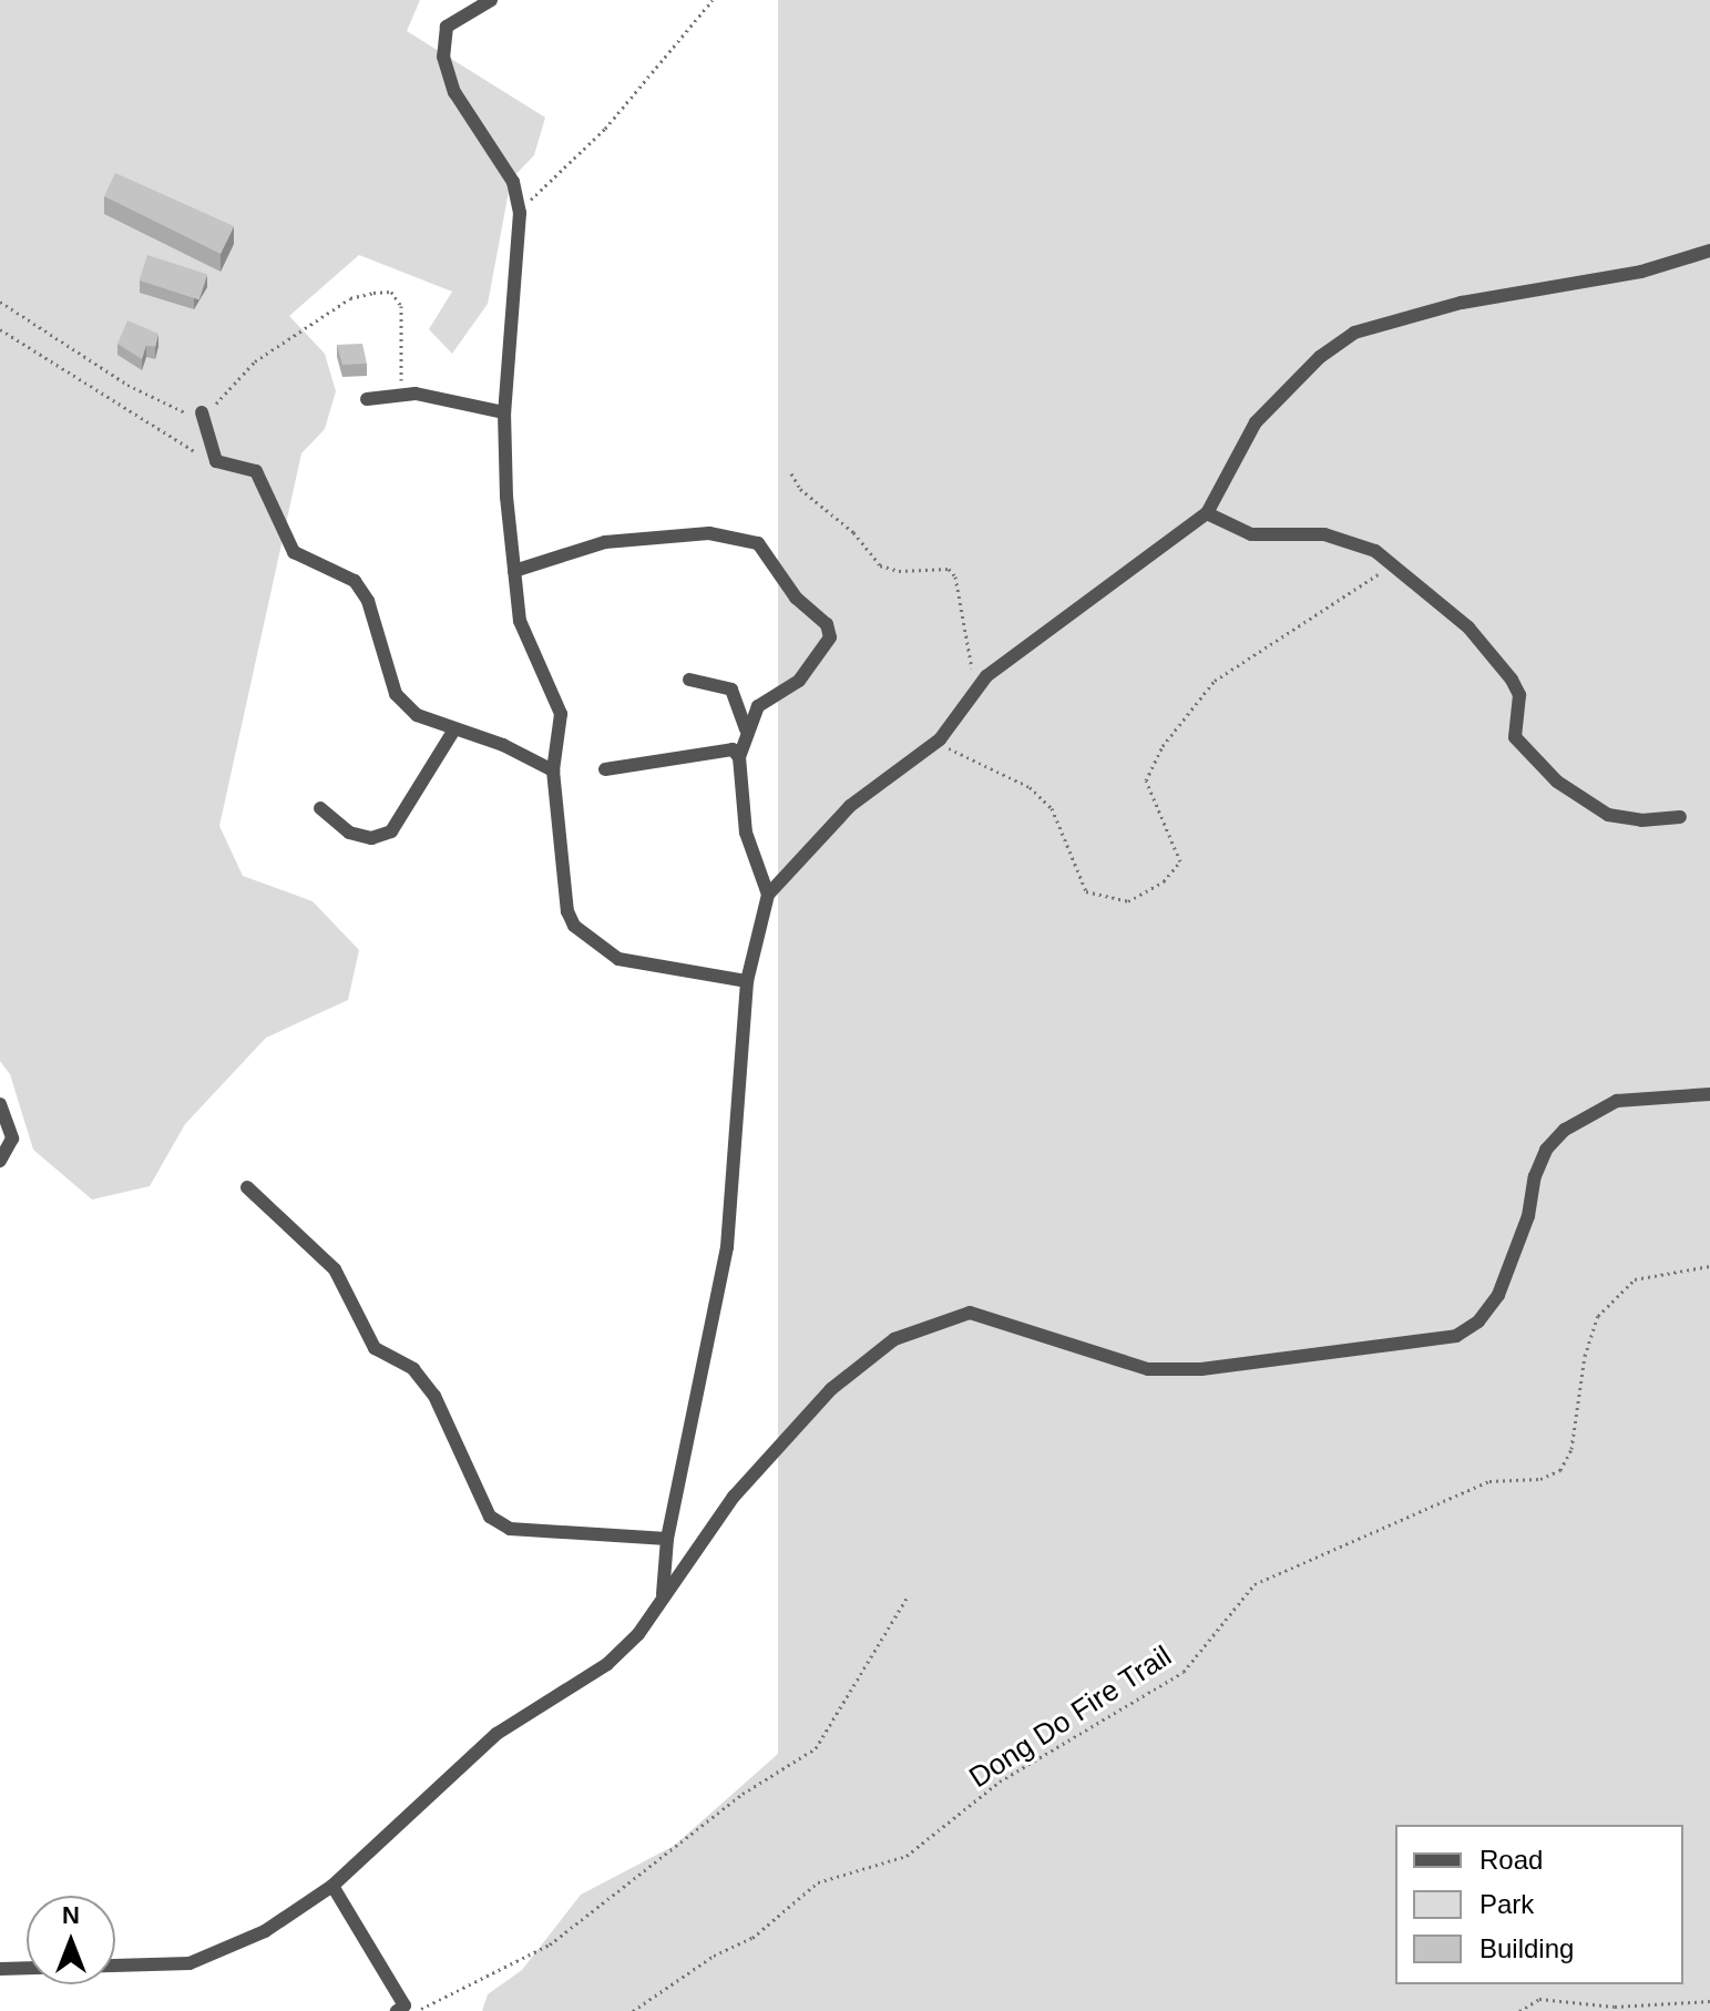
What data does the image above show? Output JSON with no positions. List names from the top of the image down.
{
  "streets": {
    "path": ["Dong Do Fire Trail"]
  },
  "legend": ["Road", "Park", "Building"],
  "north": "top"
}
